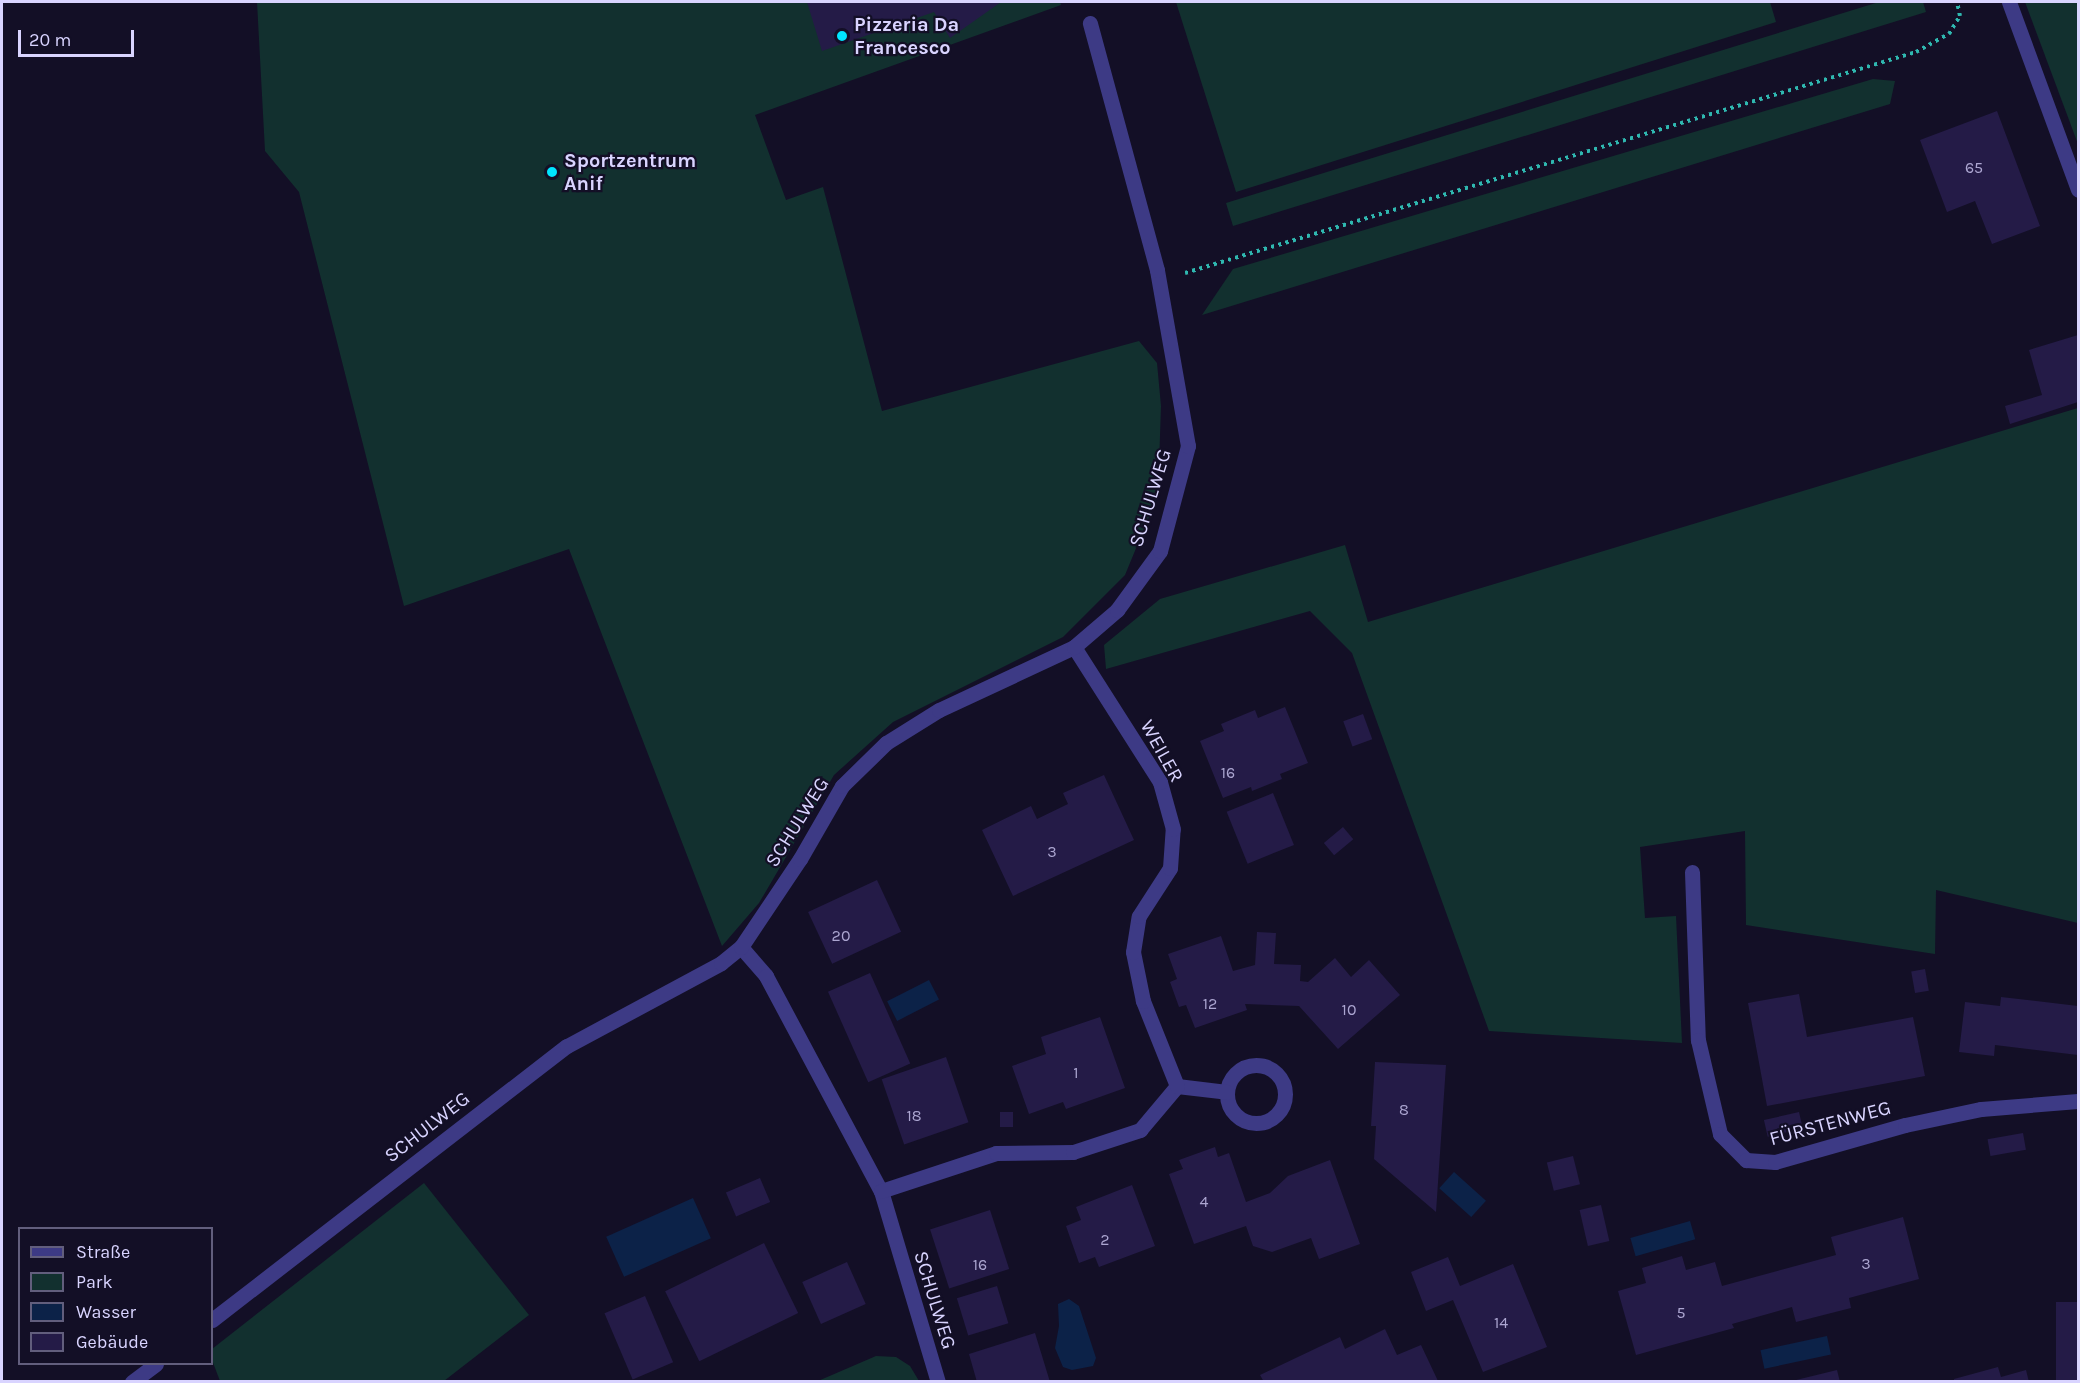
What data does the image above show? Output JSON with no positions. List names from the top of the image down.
{
  "streets": {
    "street": ["SCHULWEG", "WEILER", "FÜRSTENWEG"]
  },
  "crossings": [
    ["SCHULWEG", "WEILER"]
  ],
  "places": ["Pizzeria Da Francesco", "Sportzentrum Anif"],
  "house_numbers": [
    "65",
    "16",
    "3",
    "20",
    "12",
    "10",
    "1",
    "8",
    "18",
    "4",
    "2",
    "3",
    "16",
    "5",
    "14"
  ],
  "legend": [
    "Straße",
    "Park",
    "Wasser",
    "Gebäude"
  ],
  "scale_bar": "20 m"
}
